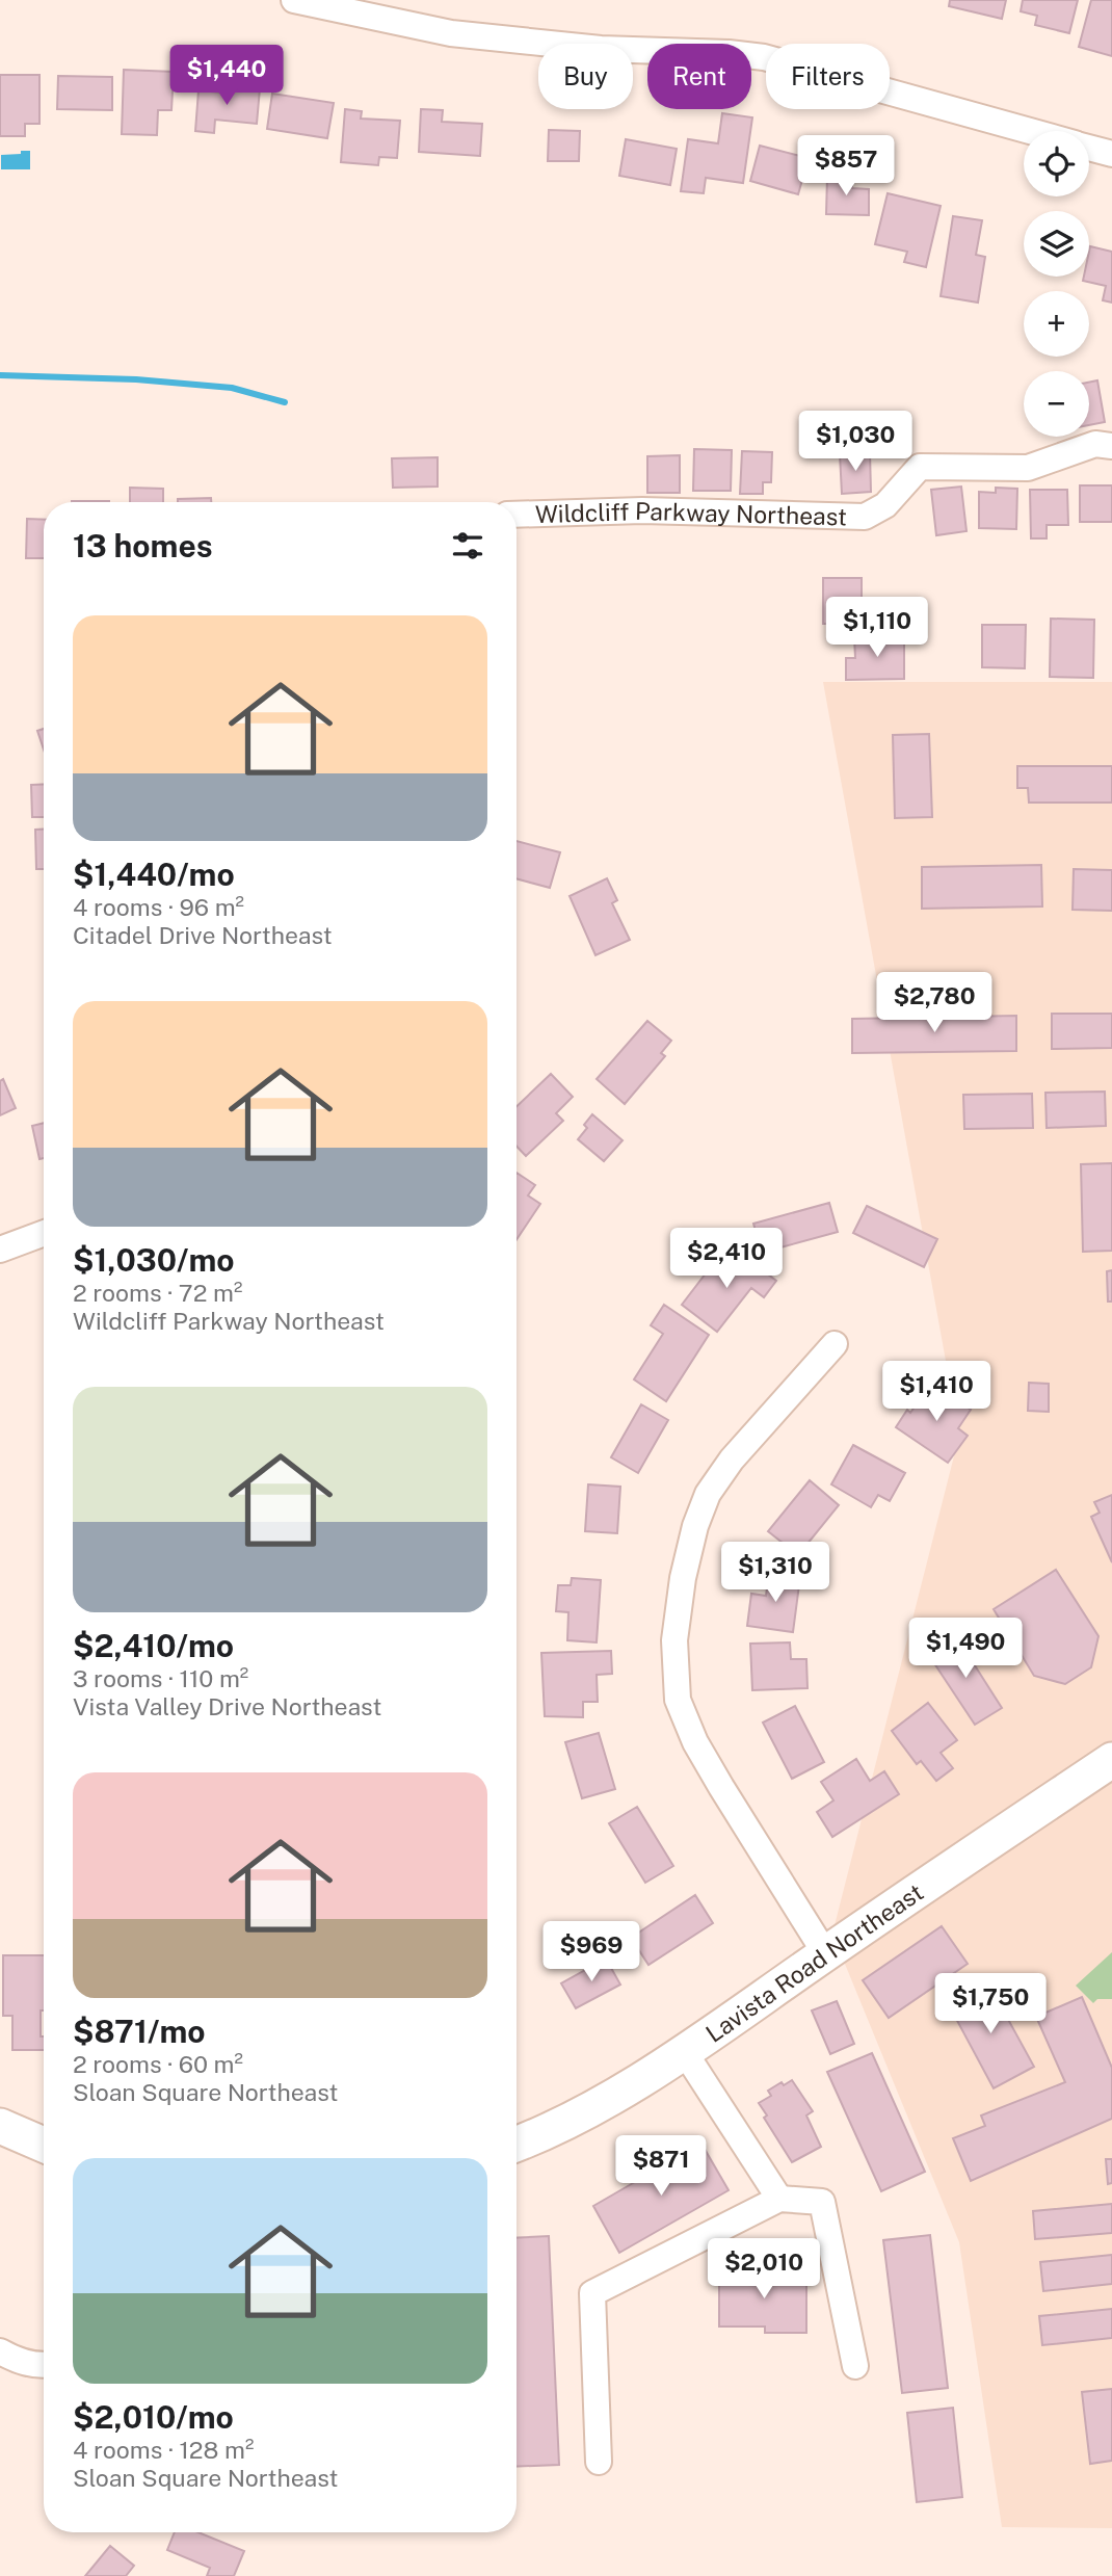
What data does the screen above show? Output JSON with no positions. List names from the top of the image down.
{
  "streets": {
    "main road": ["Lavista Road Northeast"],
    "street": ["Wildcliff Parkway Northeast"]
  },
  "page": {
    "chip": ["Buy", "Rent", "Filters"],
    "price": [
      "$1,440",
      "$857",
      "$1,030",
      "$1,110",
      "$2,780",
      "$2,410",
      "$1,410",
      "$1,310",
      "$1,490",
      "$969",
      "$1,750",
      "$871",
      "$2,010"
    ],
    "map_buttons": ["+", "−"],
    "heading": "13 homes",
    "list": [
      {
        "name": "$1,440/mo",
        "note": "4 rooms · 96 m² · Citadel Drive Northeast"
      },
      {
        "name": "$1,030/mo",
        "note": "2 rooms · 72 m² · Wildcliff Parkway Northeast"
      },
      {
        "name": "$2,410/mo",
        "note": "3 rooms · 110 m² · Vista Valley Drive Northeast"
      },
      {
        "name": "$871/mo",
        "note": "2 rooms · 60 m² · Sloan Square Northeast"
      },
      {
        "name": "$2,010/mo",
        "note": "4 rooms · 128 m² · Sloan Square Northeast"
      }
    ]
  }
}
